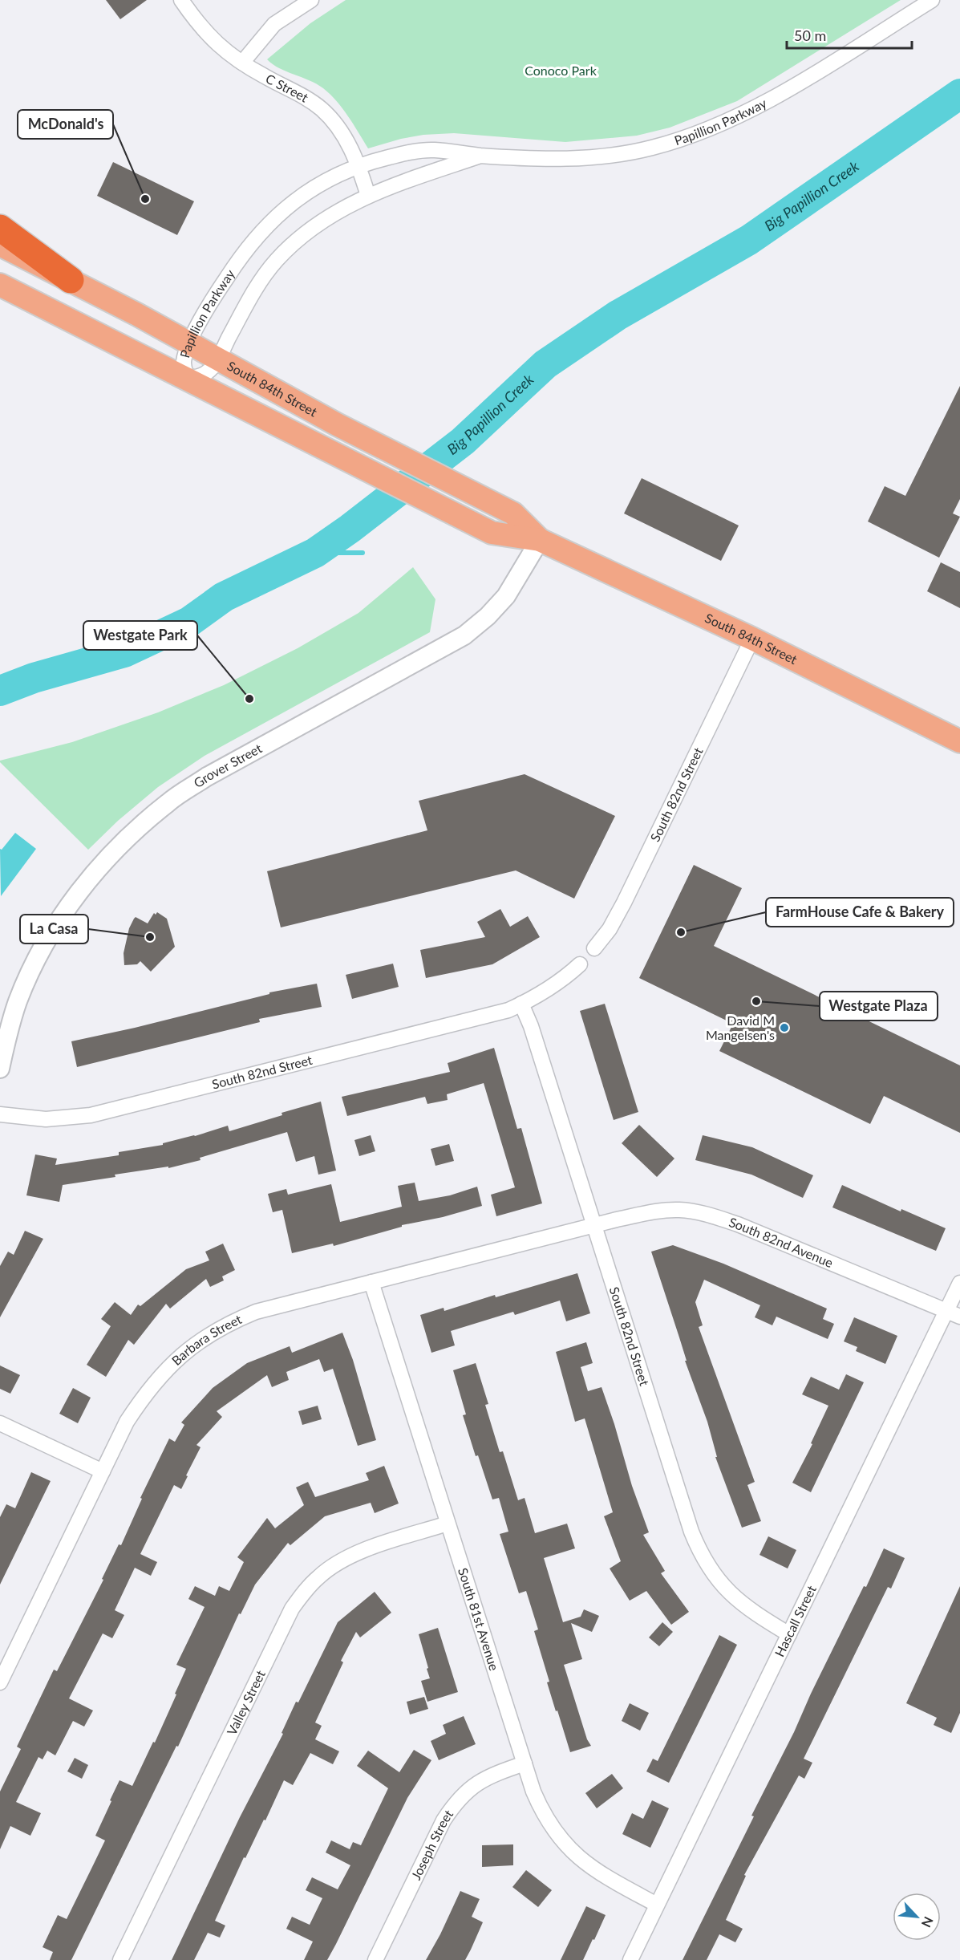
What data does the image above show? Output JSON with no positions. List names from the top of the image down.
{
  "streets": {
    "main road": ["South 84th Street"],
    "street": [
      "C Street",
      "Papillion Parkway",
      "Grover Street",
      "South 82nd Street",
      "South 82nd Avenue",
      "Barbara Street",
      "South 81st Avenue",
      "Hascall Street",
      "Valley Street",
      "Joseph Street"
    ]
  },
  "crossings": [
    ["C Street", "Papillion Parkway"],
    ["Papillion Parkway", "South 84th Street"],
    ["South 84th Street", "Grover Street"],
    ["South 84th Street", "South 82nd Street"],
    ["South 82nd Street", "South 82nd Avenue"],
    ["South 82nd Street", "Barbara Street"],
    ["South 82nd Street", "Hascall Street"],
    ["South 82nd Avenue", "Barbara Street"],
    ["South 82nd Avenue", "Hascall Street"],
    ["Barbara Street", "South 81st Avenue"],
    ["South 81st Avenue", "Hascall Street"],
    ["South 81st Avenue", "Valley Street"],
    ["South 81st Avenue", "Joseph Street"]
  ],
  "water": ["Big Papillion Creek"],
  "parks": ["Conoco Park"],
  "places": [
    "McDonald's",
    "Westgate Park",
    "FarmHouse Cafe & Bakery",
    "La Casa",
    "Westgate Plaza",
    "David M Mangelsen's"
  ],
  "scale_bar": "50 m",
  "north": "bottom right"
}
